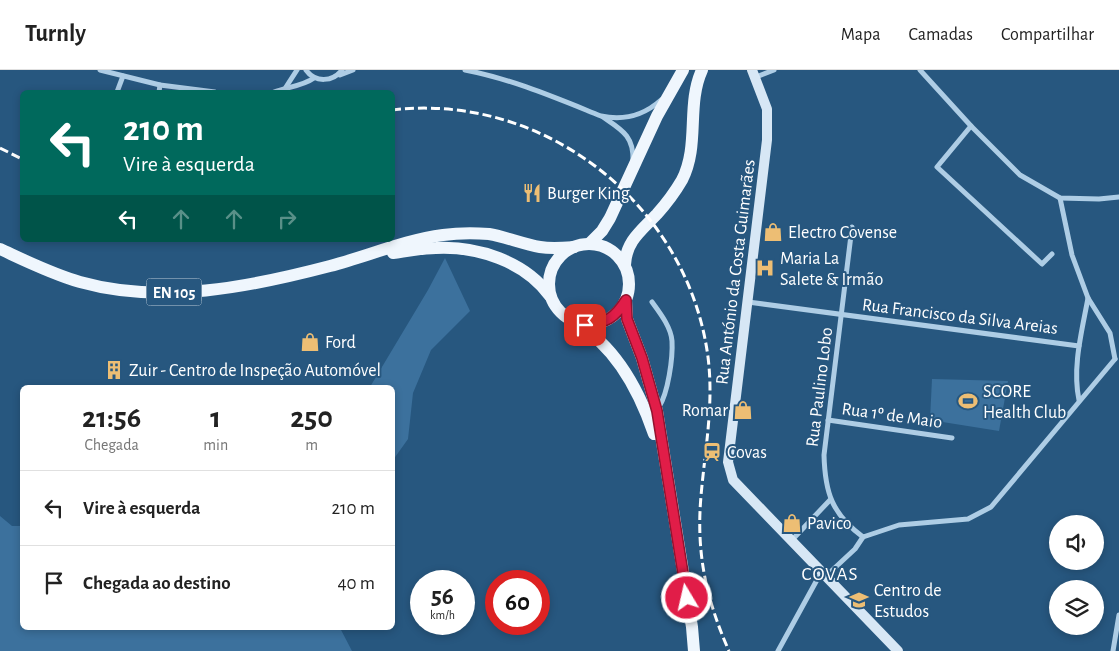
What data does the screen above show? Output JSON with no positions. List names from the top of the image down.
{
  "streets": {
    "main road": ["Rua António da Costa Guimarães", "EN 105"],
    "street": ["Rua Francisco da Silva Areias", "Rua Paulino Lobo", "Rua 1º de Maio"]
  },
  "crossings": [
    ["Rua António da Costa Guimarães", "Rua Francisco da Silva Areias"],
    ["Rua Francisco da Silva Areias", "Rua Paulino Lobo"],
    ["Rua Paulino Lobo", "Rua 1º de Maio"]
  ],
  "districts": ["COVAS"],
  "places": {
    "restaurant": ["Burger King"],
    "shop": [
      "Electro Covense",
      "Ford",
      "Romar",
      "Pavico"
    ],
    "hospital": ["Maria La Salete & Irmão"],
    "building": ["Zuir - Centro de Inspeção Automóvel"],
    "sports": ["SCORE Health Club"],
    "station": ["Covas"],
    "school or university": ["Centro de Estudos"]
  },
  "page": {
    "header": "Turnly",
    "nav": ["Mapa", "Camadas", "Compartilhar"],
    "turn": ["210 m", "Vire à esquerda"],
    "eta": [
      "21:56",
      "Chegada",
      "1",
      "min",
      "250",
      "m"
    ],
    "list": [
      {
        "name": "Vire à esquerda",
        "value": "210 m"
      },
      {
        "name": "Chegada ao destino",
        "value": "40 m"
      }
    ],
    "speed": "56 km/h",
    "limit": "60"
  }
}
